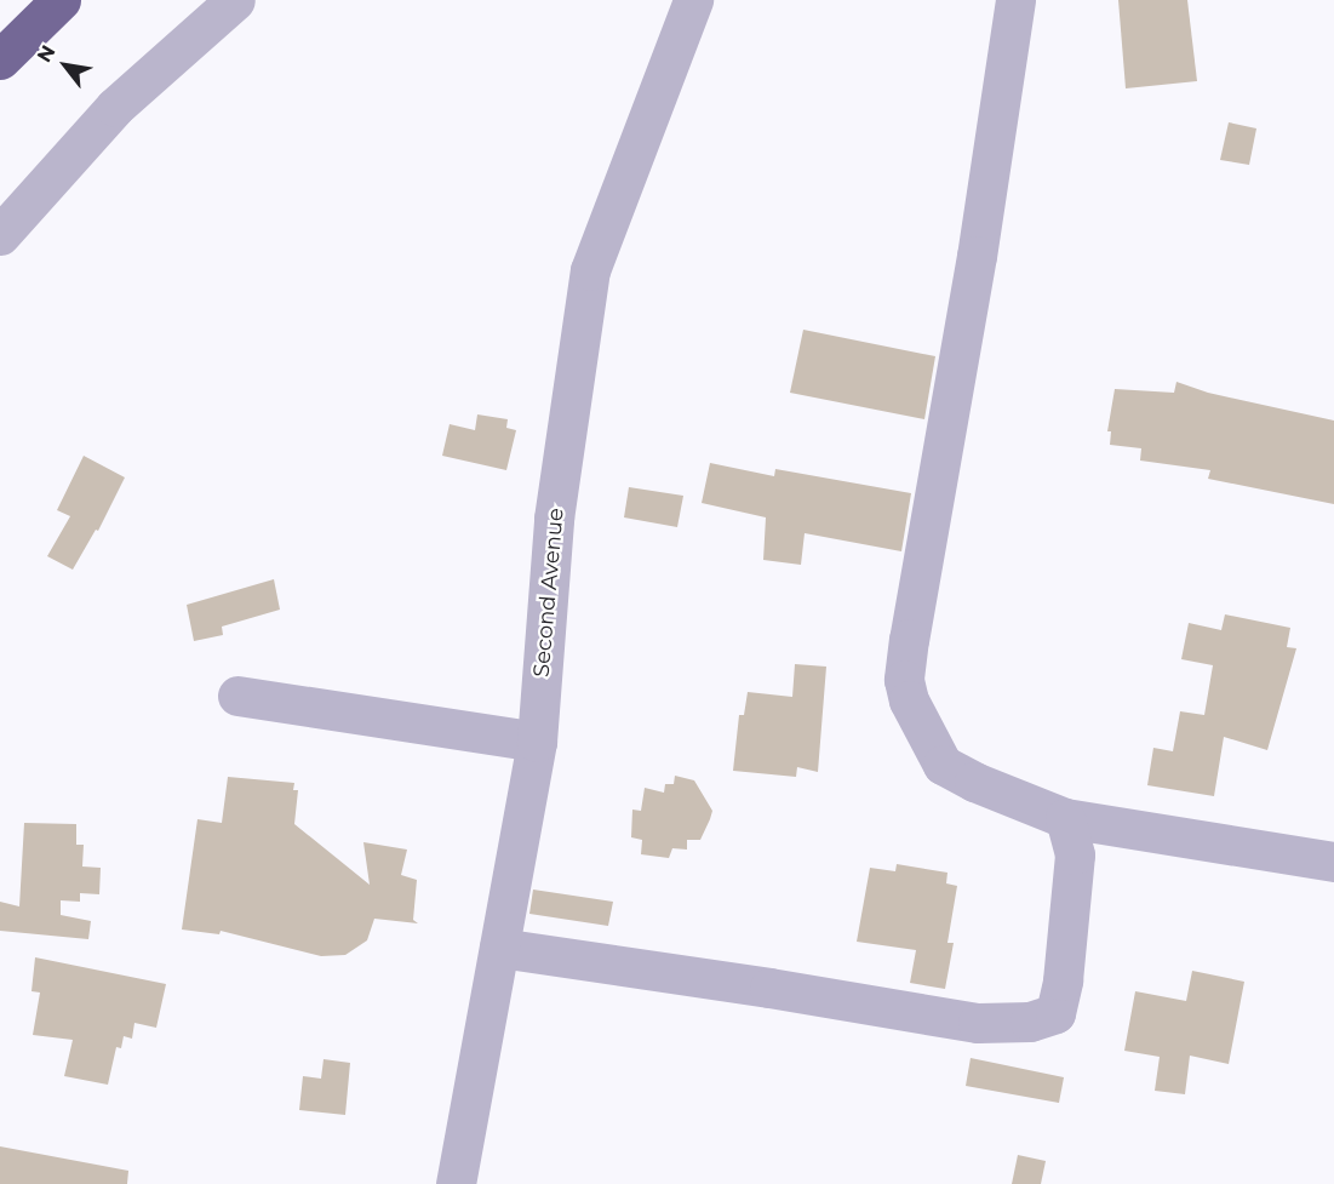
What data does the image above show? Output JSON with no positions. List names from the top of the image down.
{
  "streets": {
    "street": ["Second Avenue"]
  },
  "north": "top left"
}
